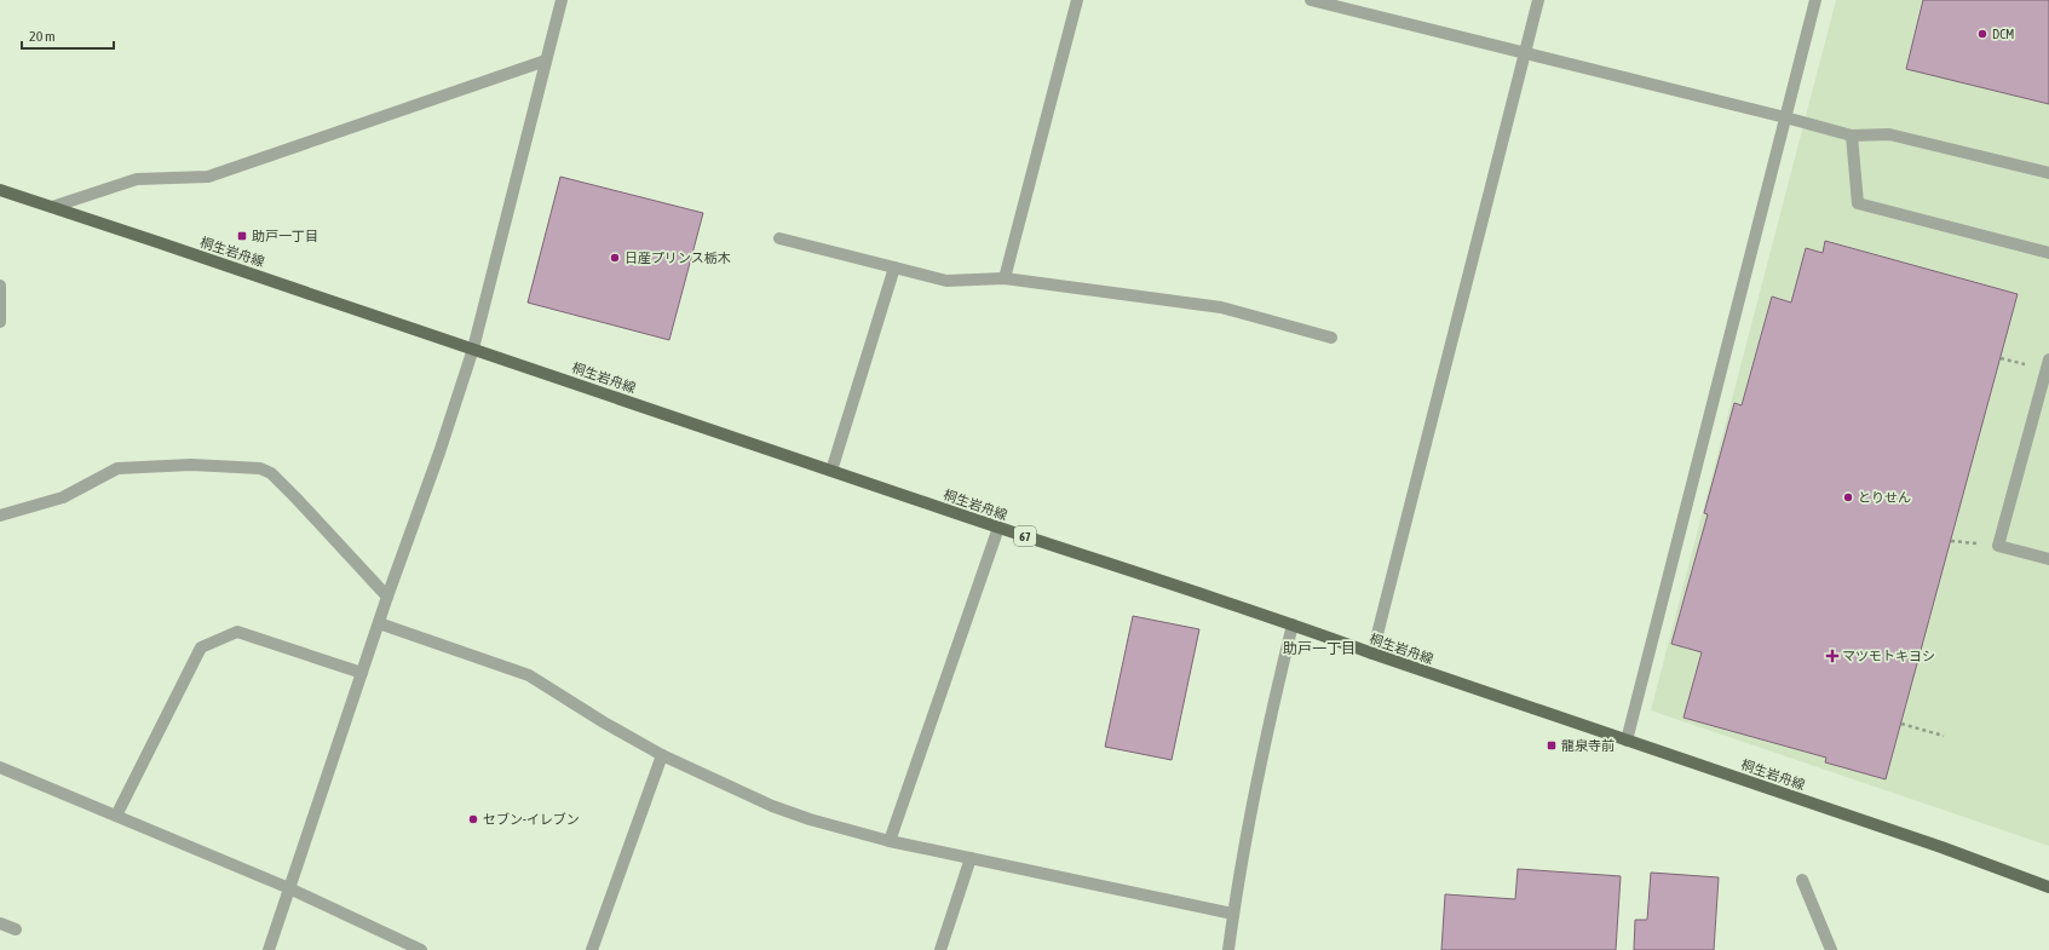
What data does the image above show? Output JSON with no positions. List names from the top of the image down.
{
  "streets": {
    "main road": ["桐生岩舟線", "67"]
  },
  "districts": ["助戸一丁目"],
  "places": {
    "other": [
      "DCM",
      "日産プリンス栃木",
      "とりせん",
      "セブン-イレブン"
    ],
    "transit": ["助戸一丁目", "龍泉寺前"],
    "health": ["マツモトキヨシ"]
  },
  "scale_bar": "20 m"
}
